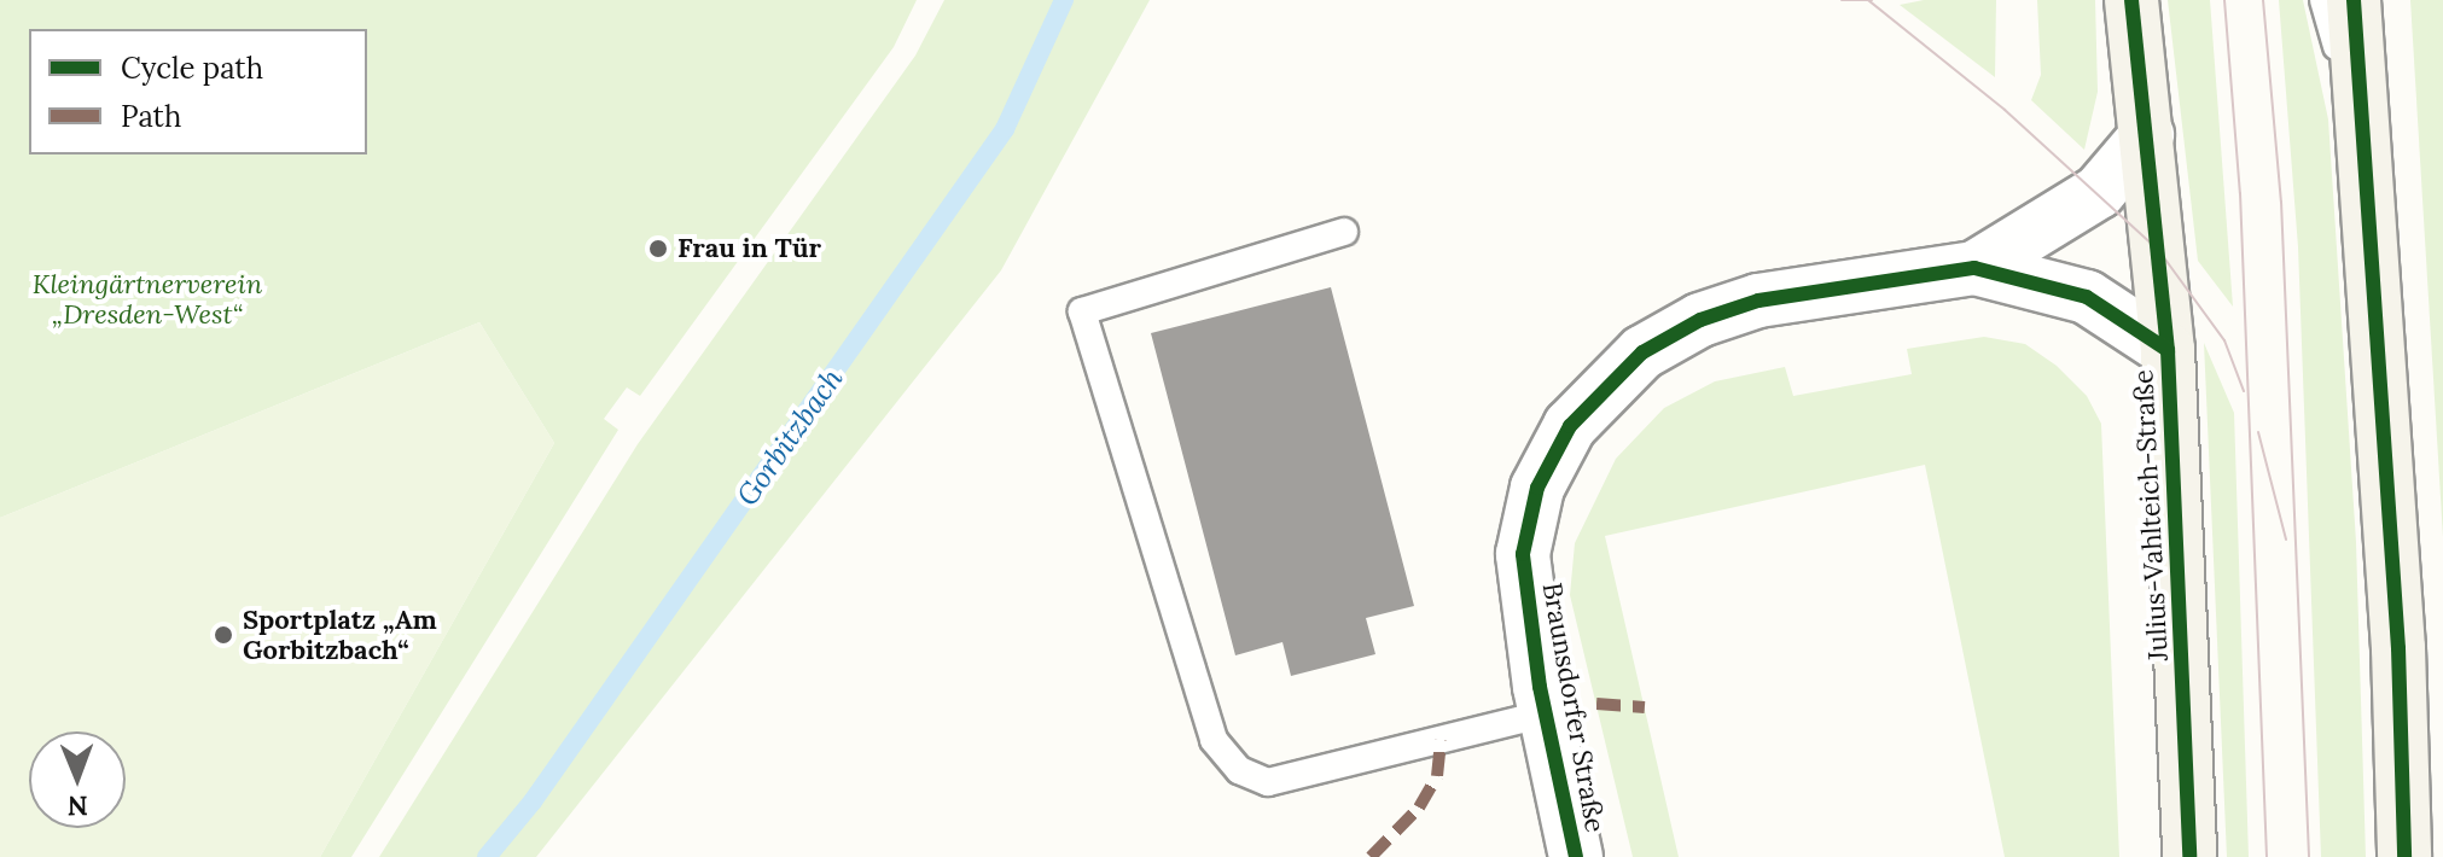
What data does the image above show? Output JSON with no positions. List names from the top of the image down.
{
  "streets": {
    "main road": ["Julius-Vahlteich-Straße"],
    "street": ["Braunsdorfer Straße"]
  },
  "crossings": [
    ["Julius-Vahlteich-Straße", "Braunsdorfer Straße"]
  ],
  "water": ["Gorbitzbach"],
  "parks": ["Kleingärtnerverein „Dresden-West“"],
  "places": ["Frau in Tür", "Sportplatz „Am Gorbitzbach“"],
  "legend": ["Cycle path", "Path"],
  "north": "bottom"
}
